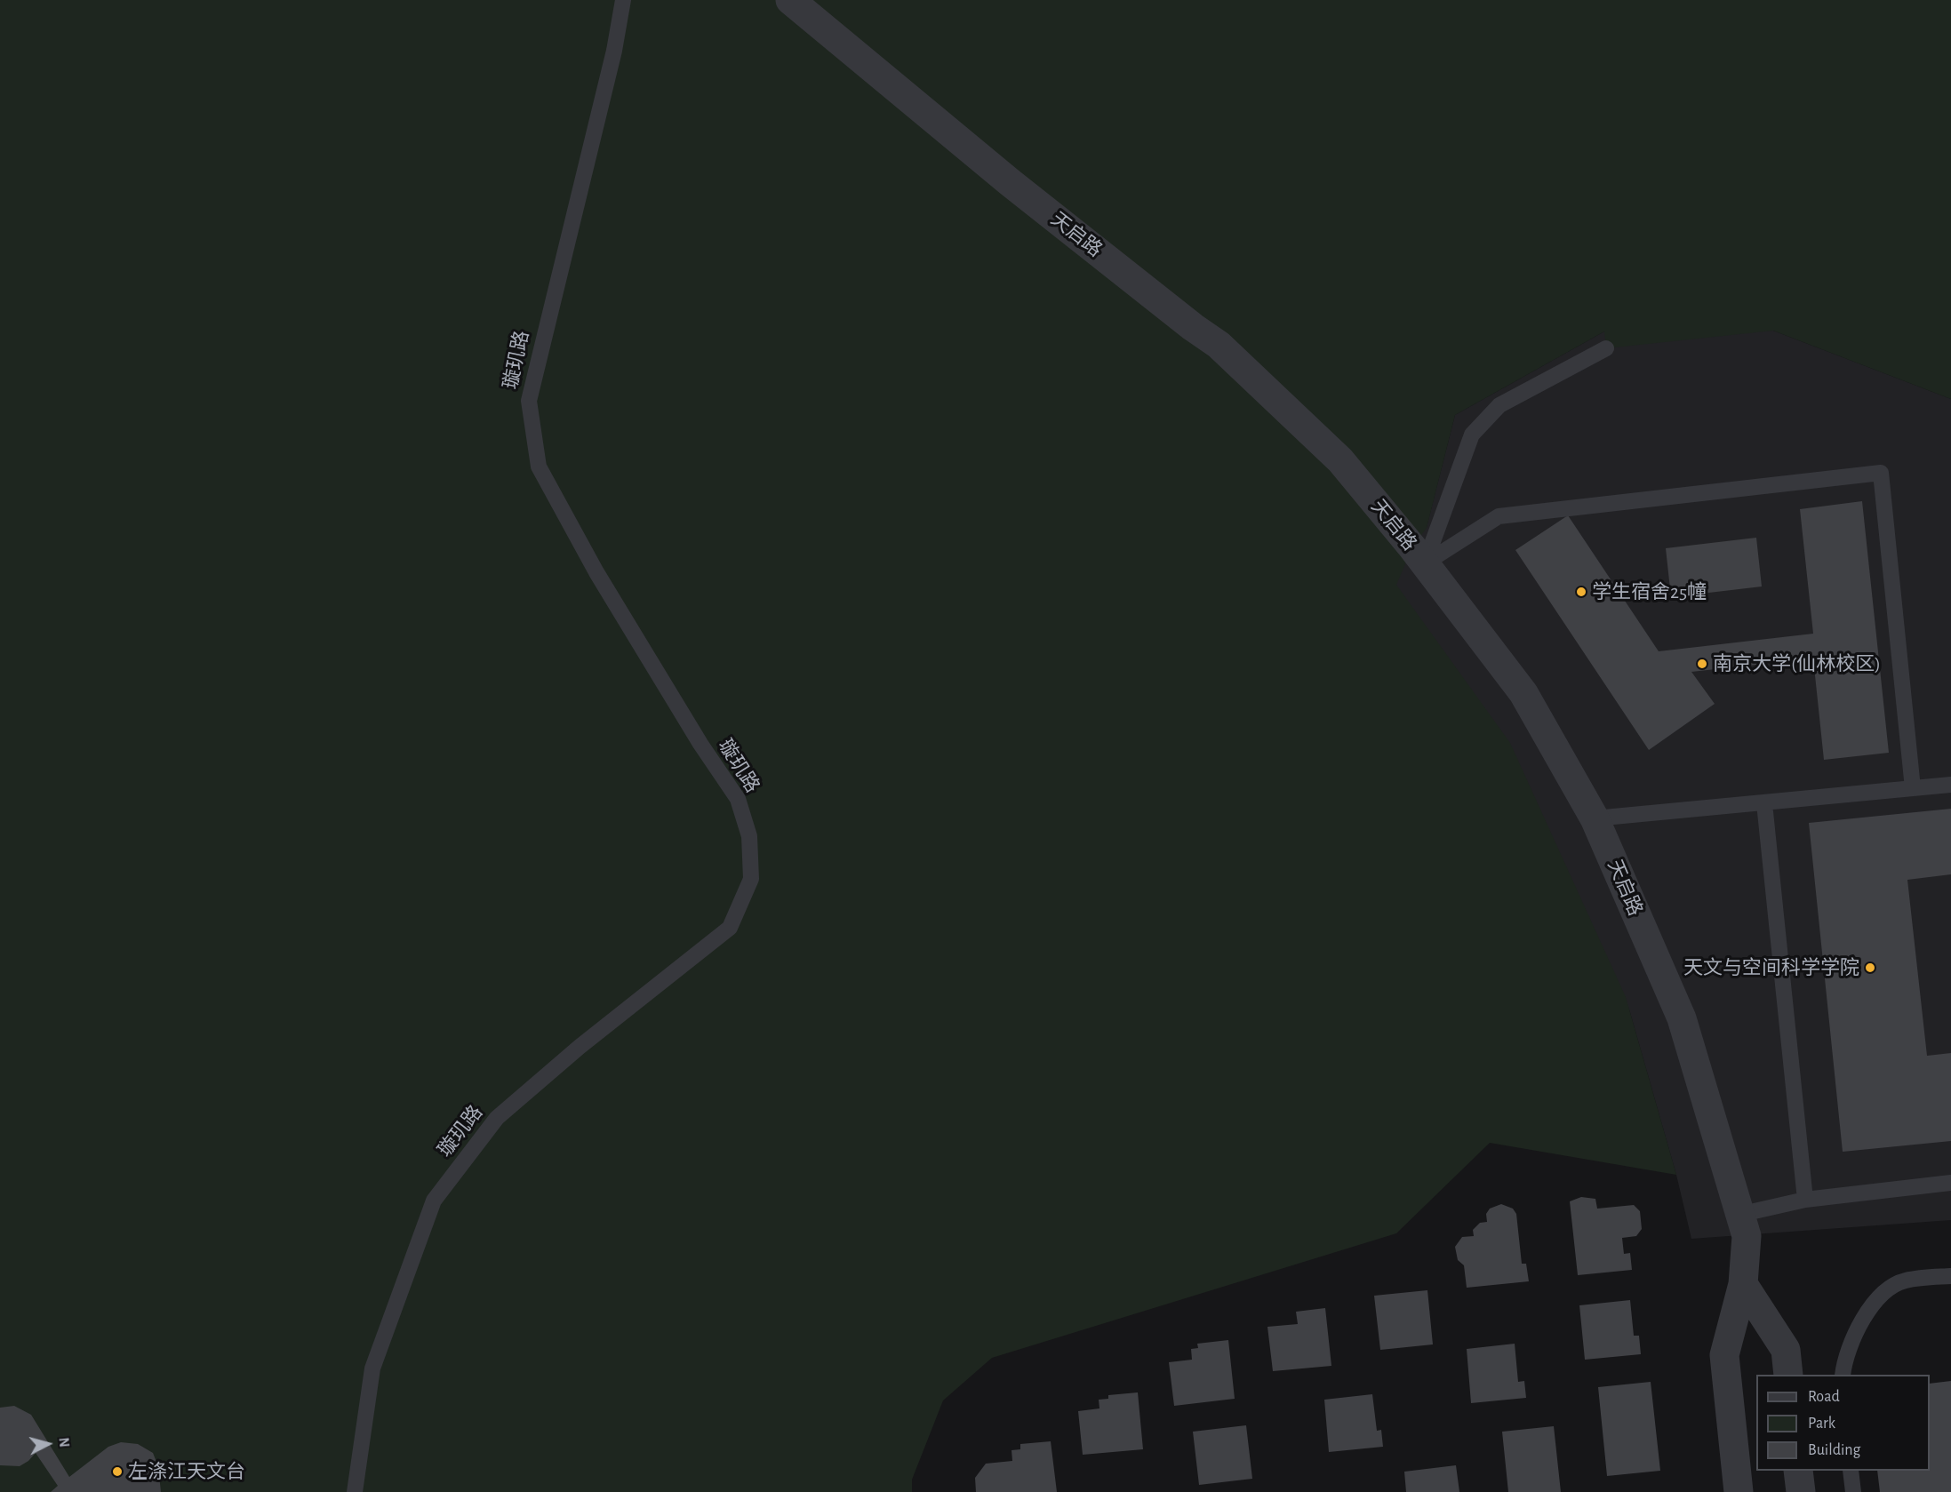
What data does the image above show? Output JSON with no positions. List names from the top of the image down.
{
  "streets": {
    "street": ["天启路"],
    "lane": ["璇玑路"]
  },
  "places": [
    "学生宿舍25幢",
    "南京大学(仙林校区)",
    "天文与空间科学学院",
    "左涤江天文台"
  ],
  "legend": ["Road", "Park", "Building"],
  "north": "right"
}
